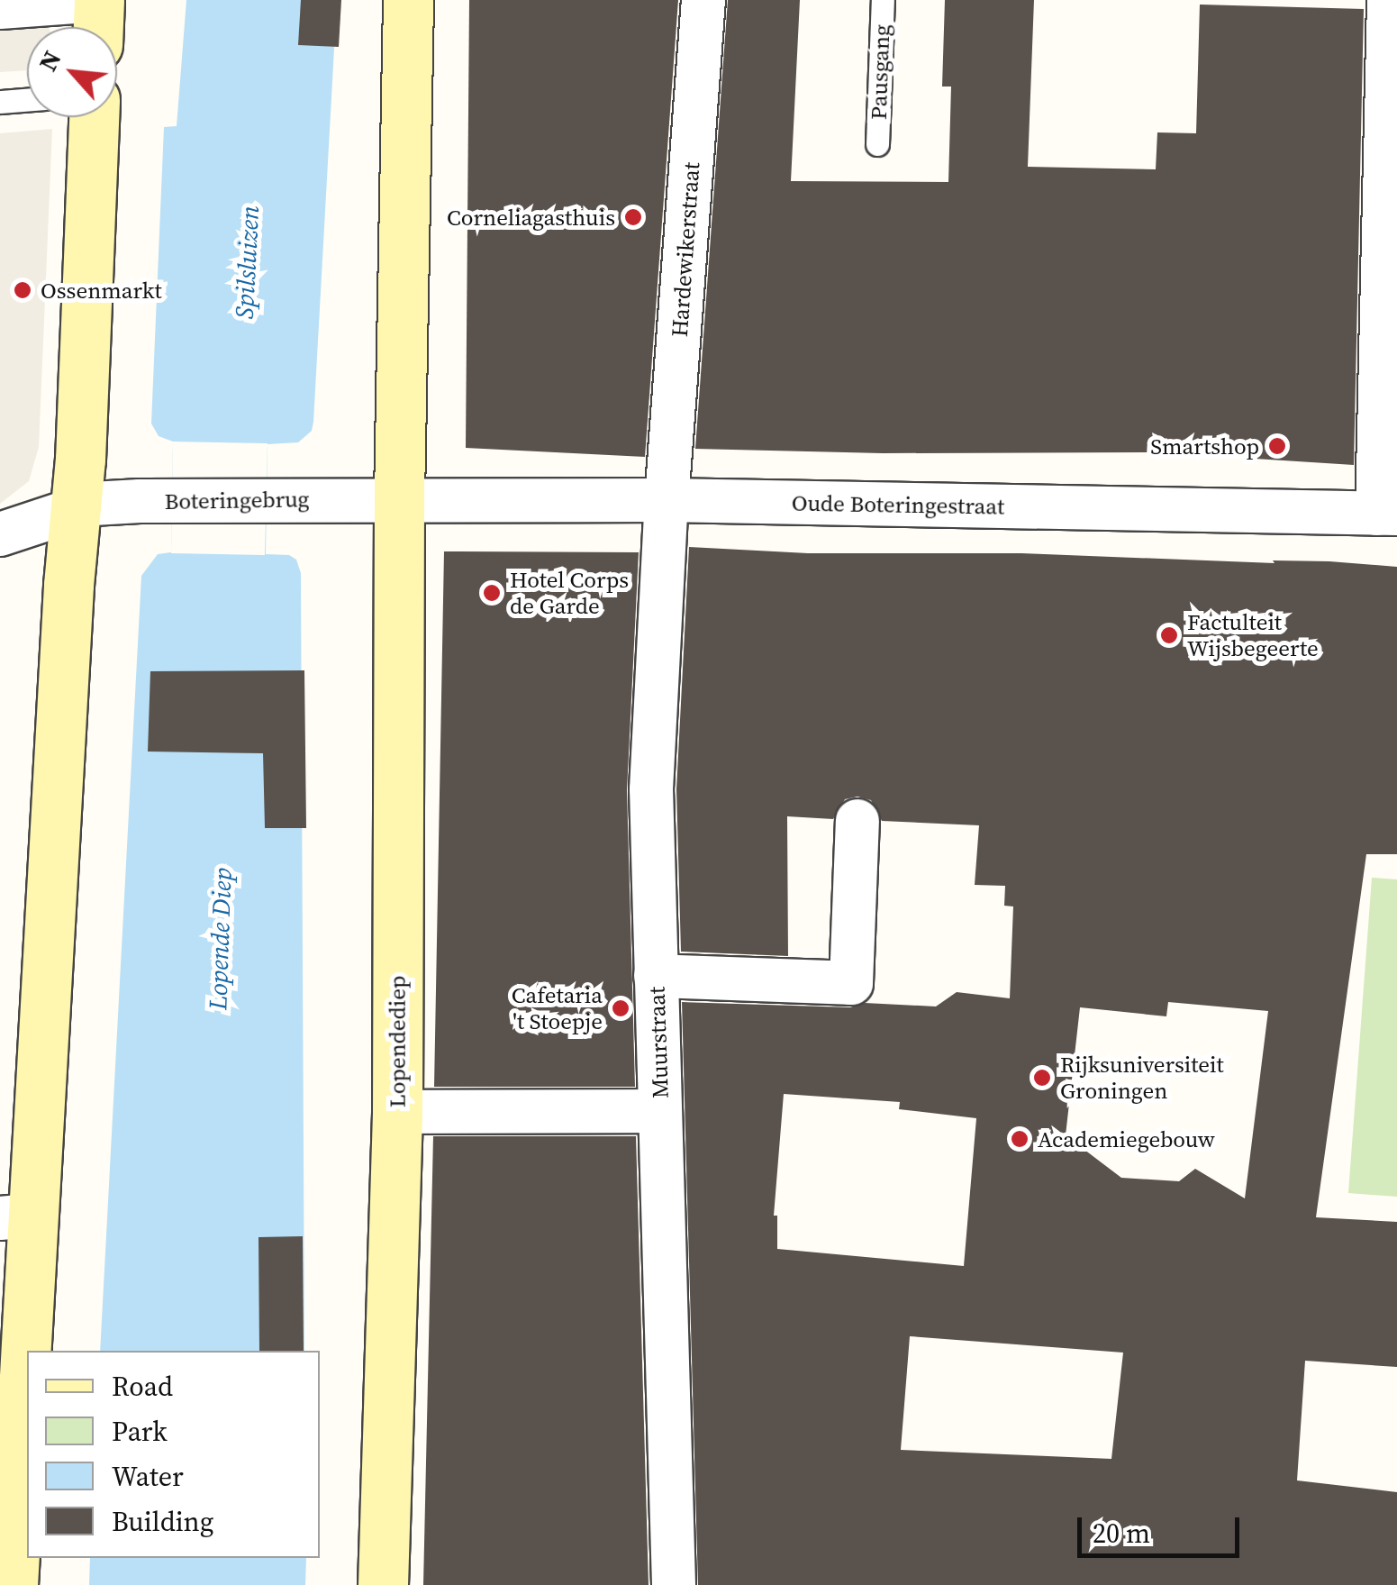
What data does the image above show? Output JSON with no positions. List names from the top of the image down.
{
  "streets": {
    "street": [
      "Hardewikerstraat",
      "Boteringebrug",
      "Oude Boteringestraat",
      "Lopendediep",
      "Muurstraat"
    ],
    "lane": ["Pausgang"]
  },
  "crossings": [
    ["Hardewikerstraat", "Oude Boteringestraat"],
    ["Hardewikerstraat", "Muurstraat"],
    ["Boteringebrug", "Oude Boteringestraat"],
    ["Boteringebrug", "Lopendediep"],
    ["Oude Boteringestraat", "Lopendediep"],
    ["Oude Boteringestraat", "Muurstraat"]
  ],
  "water": ["Spilsluizen", "Lopende Diep"],
  "places": [
    "Corneliagasthuis",
    "Ossenmarkt",
    "Smartshop",
    "Hotel Corps de Garde",
    "Factulteit Wijsbegeerte",
    "Cafetaria 't Stoepje",
    "Rijksuniversiteit Groningen",
    "Academiegebouw"
  ],
  "legend": [
    "Road",
    "Park",
    "Water",
    "Building"
  ],
  "scale_bar": "20 m",
  "north": "top left"
}
